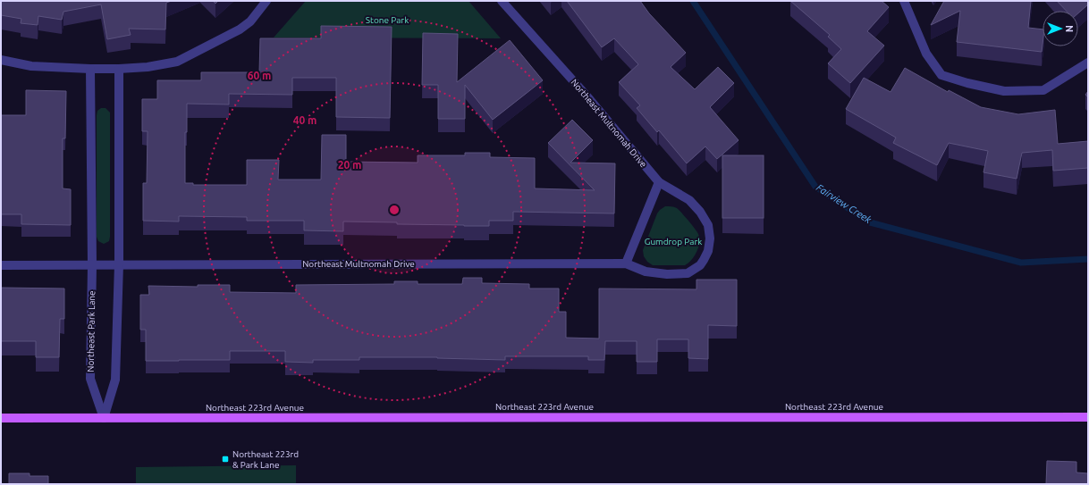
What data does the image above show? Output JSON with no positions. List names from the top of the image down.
{
  "streets": {
    "main road": ["Northeast 223rd Avenue"],
    "street": ["Northeast Multnomah Drive", "Northeast Park Lane"]
  },
  "crossings": [
    ["Northeast Multnomah Drive", "Northeast Park Lane"],
    ["Northeast Park Lane", "Northeast 223rd Avenue"]
  ],
  "water": ["Fairview Creek"],
  "parks": ["Stone Park", "Gumdrop Park"],
  "places": {
    "transit": ["Northeast 223rd & Park Lane"]
  },
  "north": "right",
  "rings": ["60 m", "40 m", "20 m"]
}
